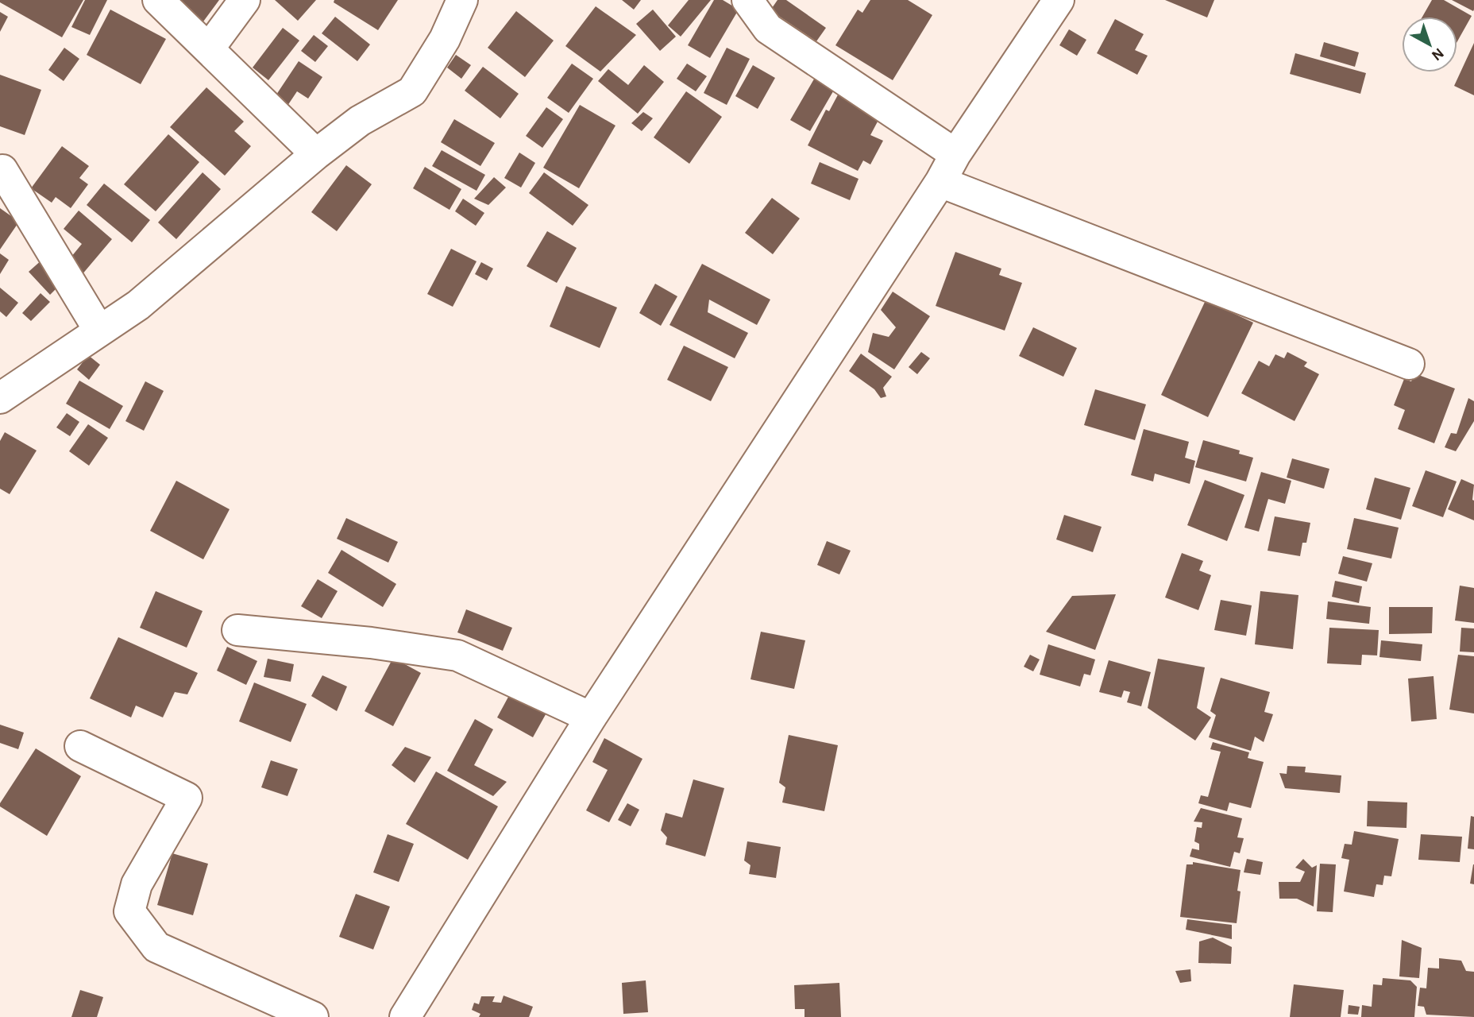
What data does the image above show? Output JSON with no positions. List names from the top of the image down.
{
  "north": "bottom right"
}
